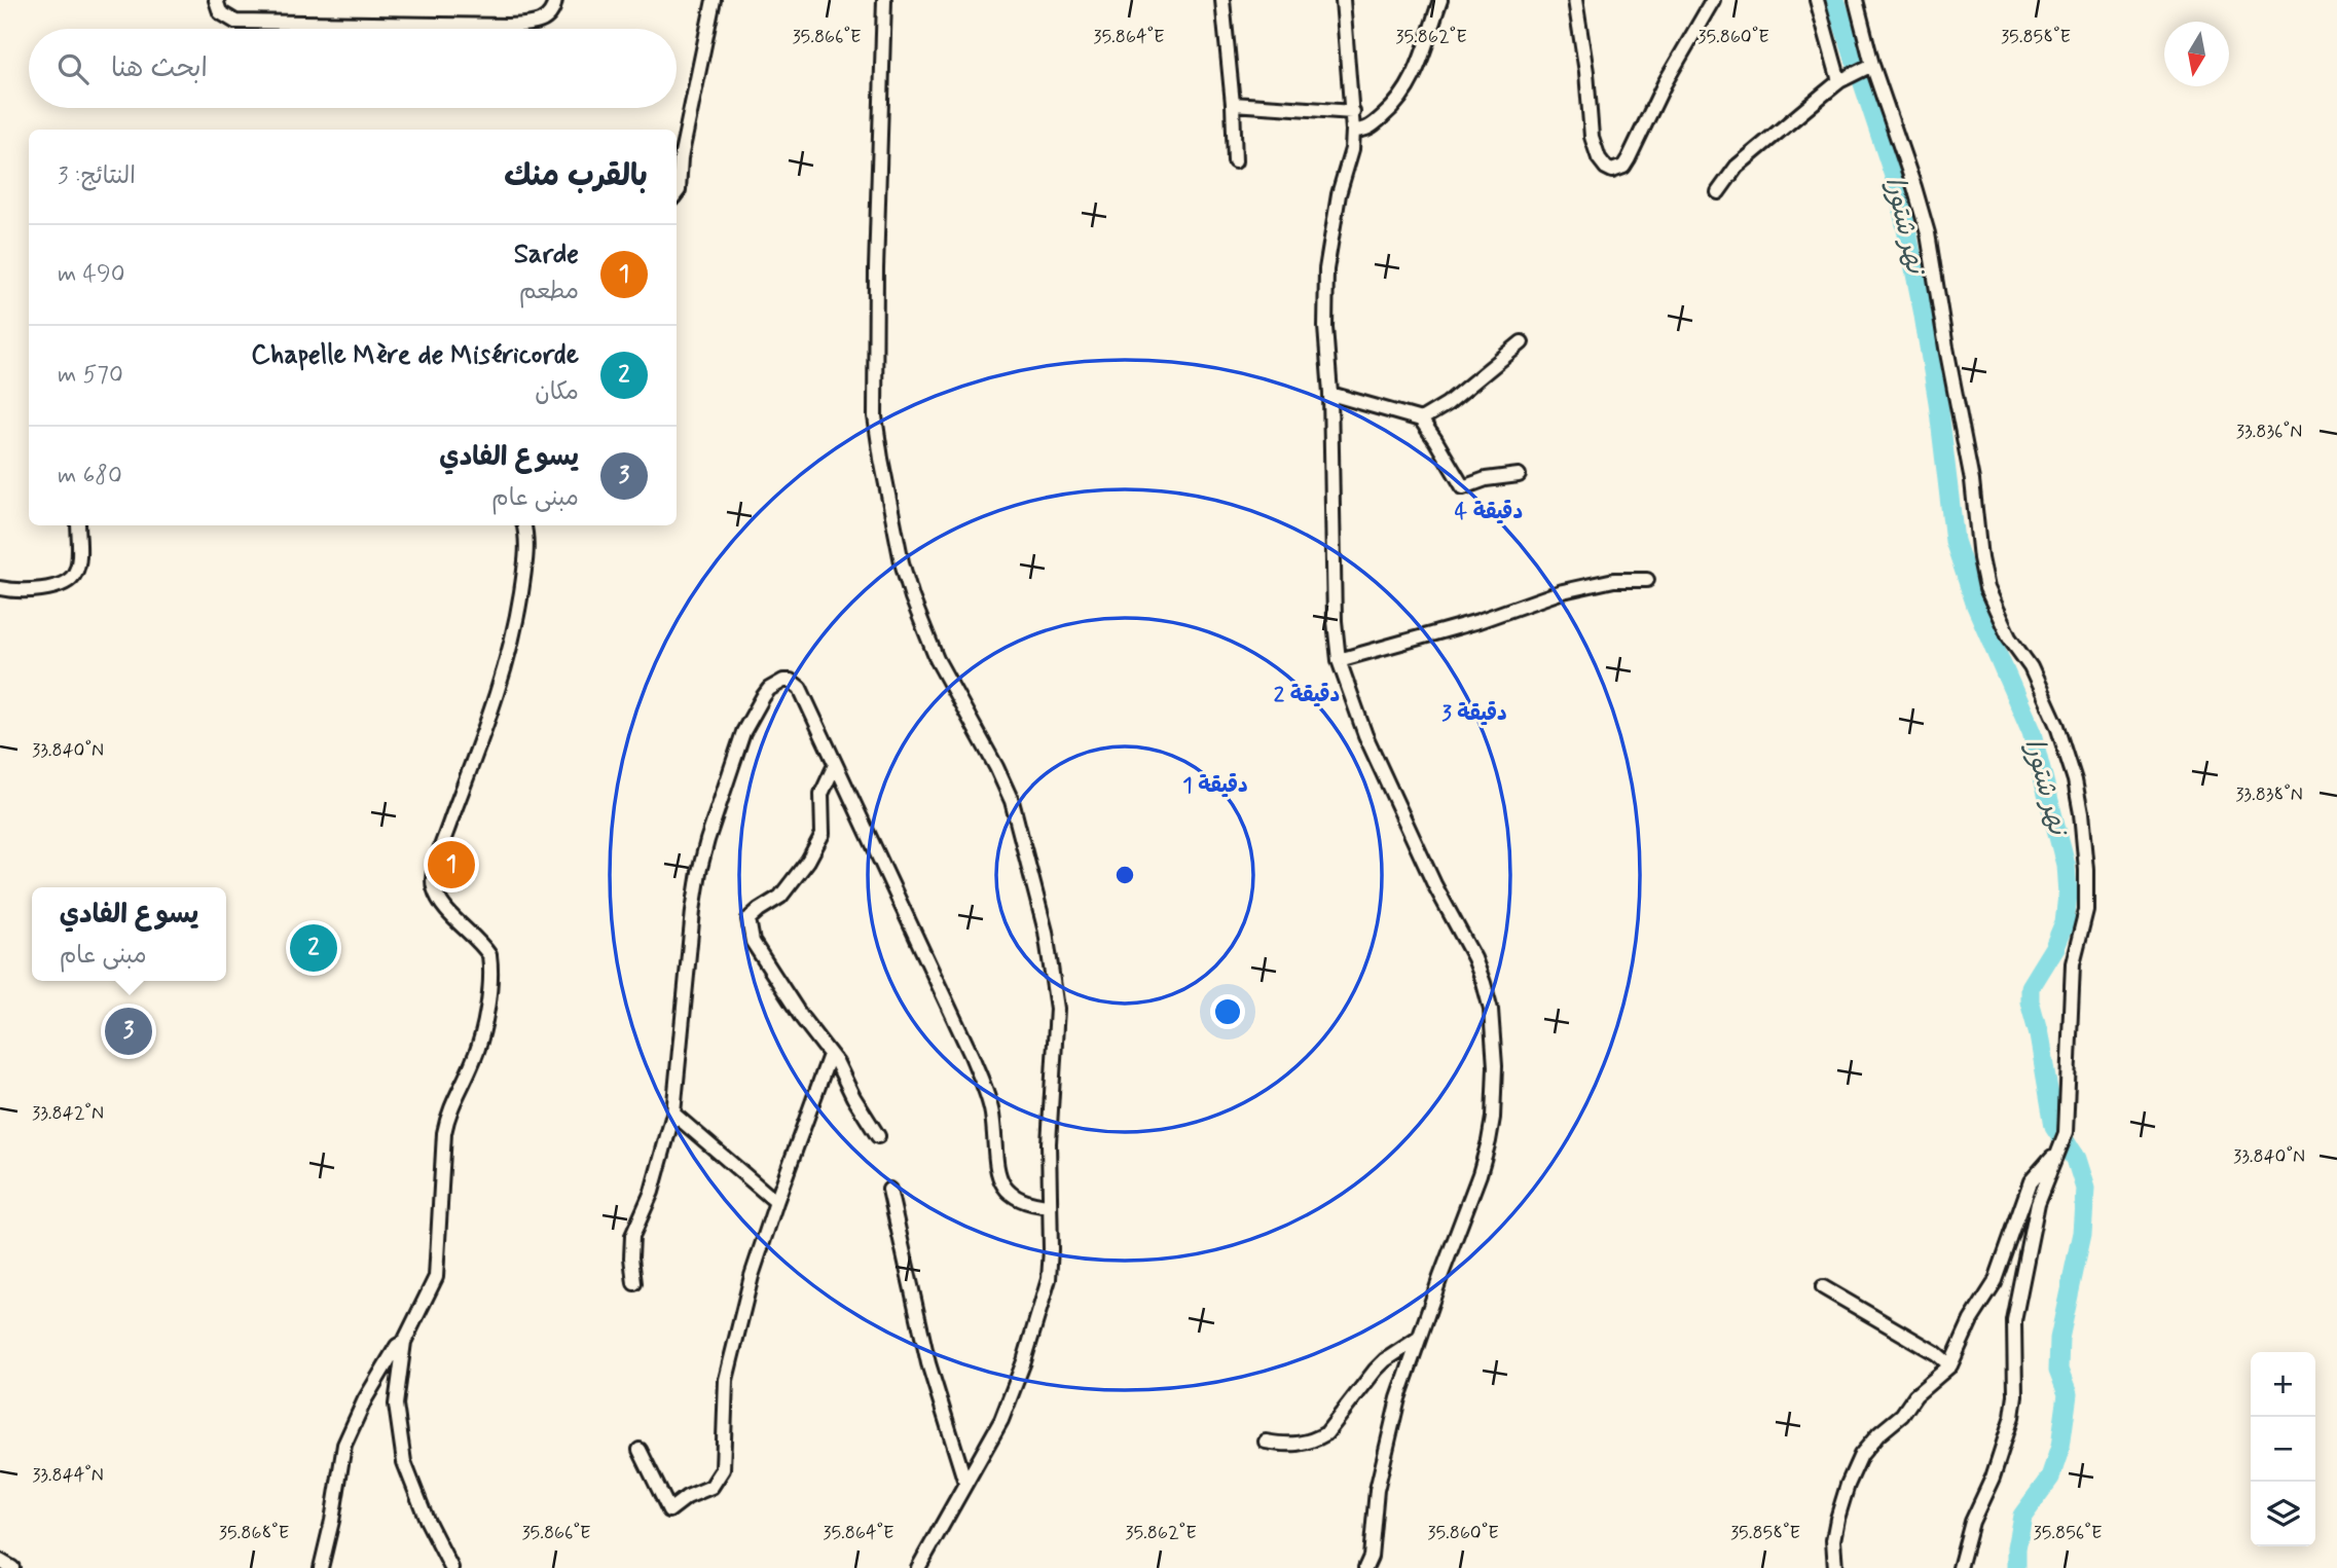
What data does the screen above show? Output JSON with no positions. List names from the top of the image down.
{
  "water": ["نهر شتورا"],
  "north": "bottom",
  "page": {
    "search": "ابحث هنا",
    "heading": ["بالقرب منك", "النتائج: 3"],
    "list": [
      {
        "mark": "1",
        "name": "Sarde",
        "note": "مطعم",
        "value": "490 m"
      },
      {
        "mark": "2",
        "name": "Chapelle Mère de Miséricorde",
        "note": "مكان",
        "value": "570 m"
      },
      {
        "mark": "3",
        "name": "يسوع الفادي",
        "note": "مبنى عام",
        "value": "680 m"
      }
    ],
    "pins": ["1", "2", "3"],
    "popup": ["يسوع الفادي", "مبنى عام"],
    "map_buttons": ["+", "−"]
  },
  "coordinates": [
    "35.866°E",
    "35.864°E",
    "35.862°E",
    "35.860°E",
    "35.858°E",
    "33.836°N",
    "33.840°N",
    "33.838°N",
    "33.842°N",
    "33.844°N",
    "35.868°E",
    "35.856°E"
  ],
  "rings": [
    "4 دقيقة",
    "2 دقيقة",
    "3 دقيقة",
    "1 دقيقة"
  ]
}
